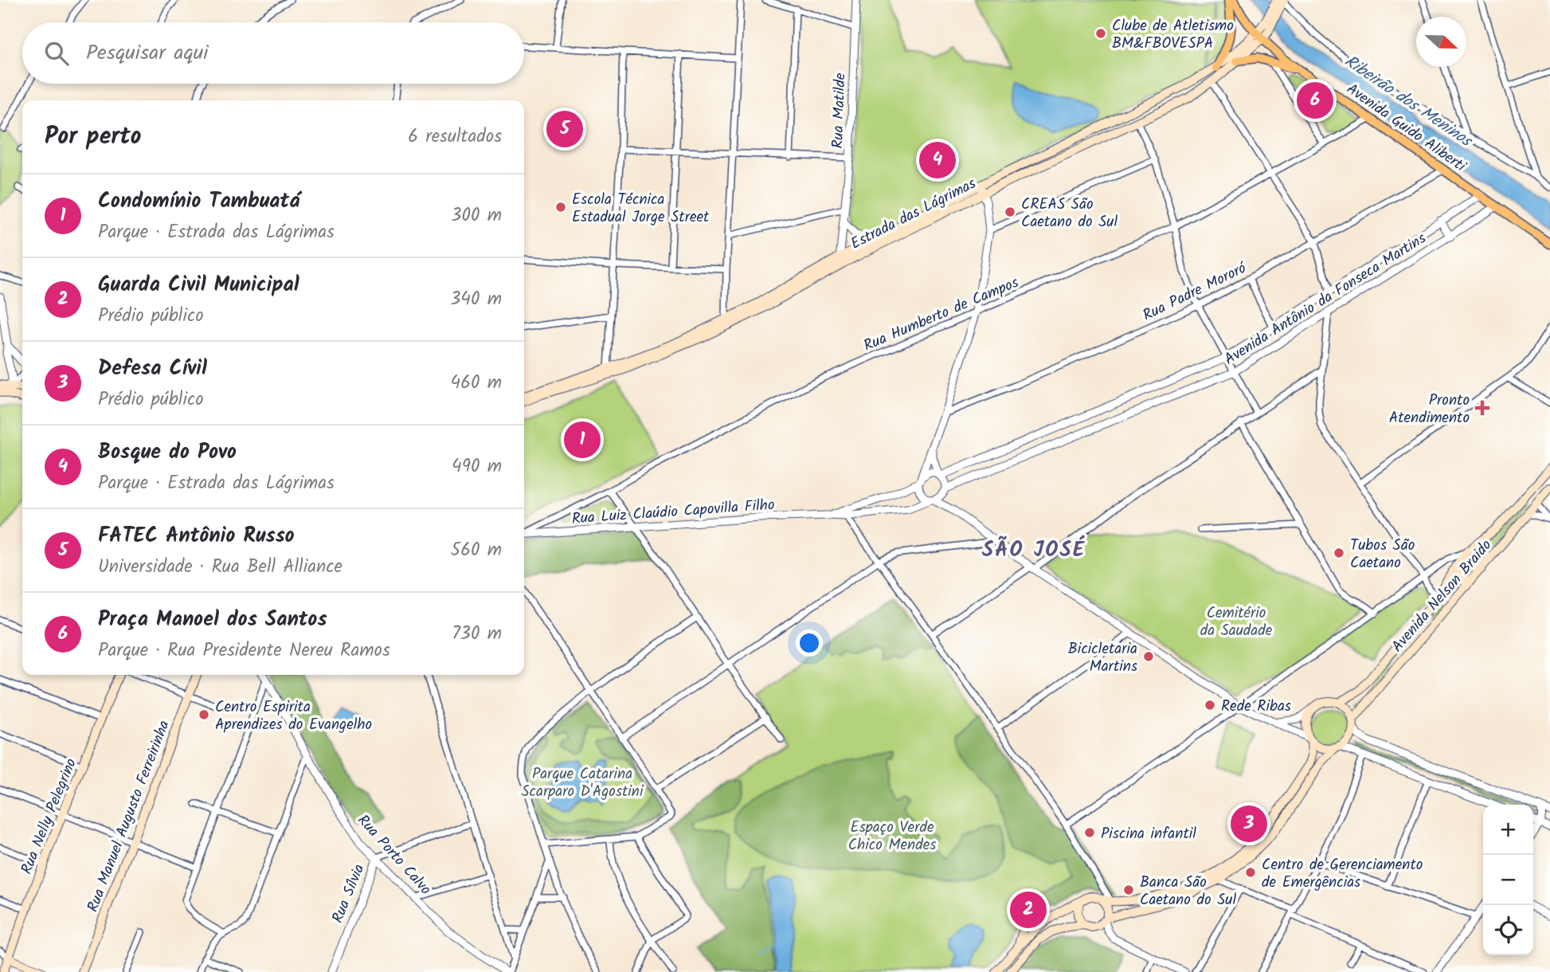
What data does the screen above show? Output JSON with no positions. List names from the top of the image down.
{
  "streets": {
    "main road": [
      "Avenida Guido Aliberti",
      "Estrada das Lágrimas",
      "Avenida Nelson Braido",
      "Rua Nelly Pelegrino",
      "Rua Manuel Augusto Ferreirinha"
    ],
    "street": [
      "Rua Matilde",
      "Rua Padre Mororó",
      "Avenida Antônio da Fonseca Martins",
      "Rua Humberto de Campos",
      "Rua Luiz Claúdio Capovilla Filho",
      "Rua Porto Calvo",
      "Rua Sílvia"
    ]
  },
  "crossings": [
    ["Rua Matilde", "Estrada das Lágrimas"],
    ["Avenida Guido Aliberti", "Estrada das Lágrimas"],
    ["Avenida Guido Aliberti", "Rua Padre Mororó"],
    ["Avenida Guido Aliberti", "Avenida Antônio da Fonseca Martins"],
    ["Avenida Guido Aliberti", "Rua Humberto de Campos"],
    ["Avenida Antônio da Fonseca Martins", "Rua Luiz Claúdio Capovilla Filho"],
    ["Rua Porto Calvo", "Rua Sílvia"]
  ],
  "districts": ["SÃO JOSÉ"],
  "water": ["Ribeirão dos Meninos"],
  "parks": ["Cemitério da Saudade", "Parque Catarina Scarparo D'Agostini", "Espaço Verde Chico Mendes"],
  "places": {
    "other": [
      "Clube de Atletismo BM&FBOVESPA",
      "Escola Técnica Estadual Jorge Street",
      "CREAS São Caetano do Sul",
      "Tubos São Caetano",
      "Bicicletaria Martins",
      "Rede Ribas",
      "Centro Espirita Aprendizes do Evangelho",
      "Piscina infantil",
      "Centro de Gerenciamento de Emergências",
      "Banca São Caetano do Sul"
    ],
    "health": ["Pronto Atendimento"]
  },
  "north": "right",
  "page": {
    "search": "Pesquisar aqui",
    "pins": [
      "6",
      "5",
      "4",
      "1",
      "3",
      "2"
    ],
    "heading": ["Por perto", "6 resultados"],
    "list": [
      {
        "mark": "1",
        "name": "Condomínio Tambuatá",
        "note": "Parque · Estrada das Lágrimas",
        "value": "300 m"
      },
      {
        "mark": "2",
        "name": "Guarda Civil Municipal",
        "note": "Prédio público",
        "value": "340 m"
      },
      {
        "mark": "3",
        "name": "Defesa Cívil",
        "note": "Prédio público",
        "value": "460 m"
      },
      {
        "mark": "4",
        "name": "Bosque do Povo",
        "note": "Parque · Estrada das Lágrimas",
        "value": "490 m"
      },
      {
        "mark": "5",
        "name": "FATEC Antônio Russo",
        "note": "Universidade · Rua Bell Alliance",
        "value": "560 m"
      },
      {
        "mark": "6",
        "name": "Praça Manoel dos Santos",
        "note": "Parque · Rua Presidente Nereu Ramos",
        "value": "730 m"
      }
    ],
    "map_buttons": ["+", "−"]
  }
}
